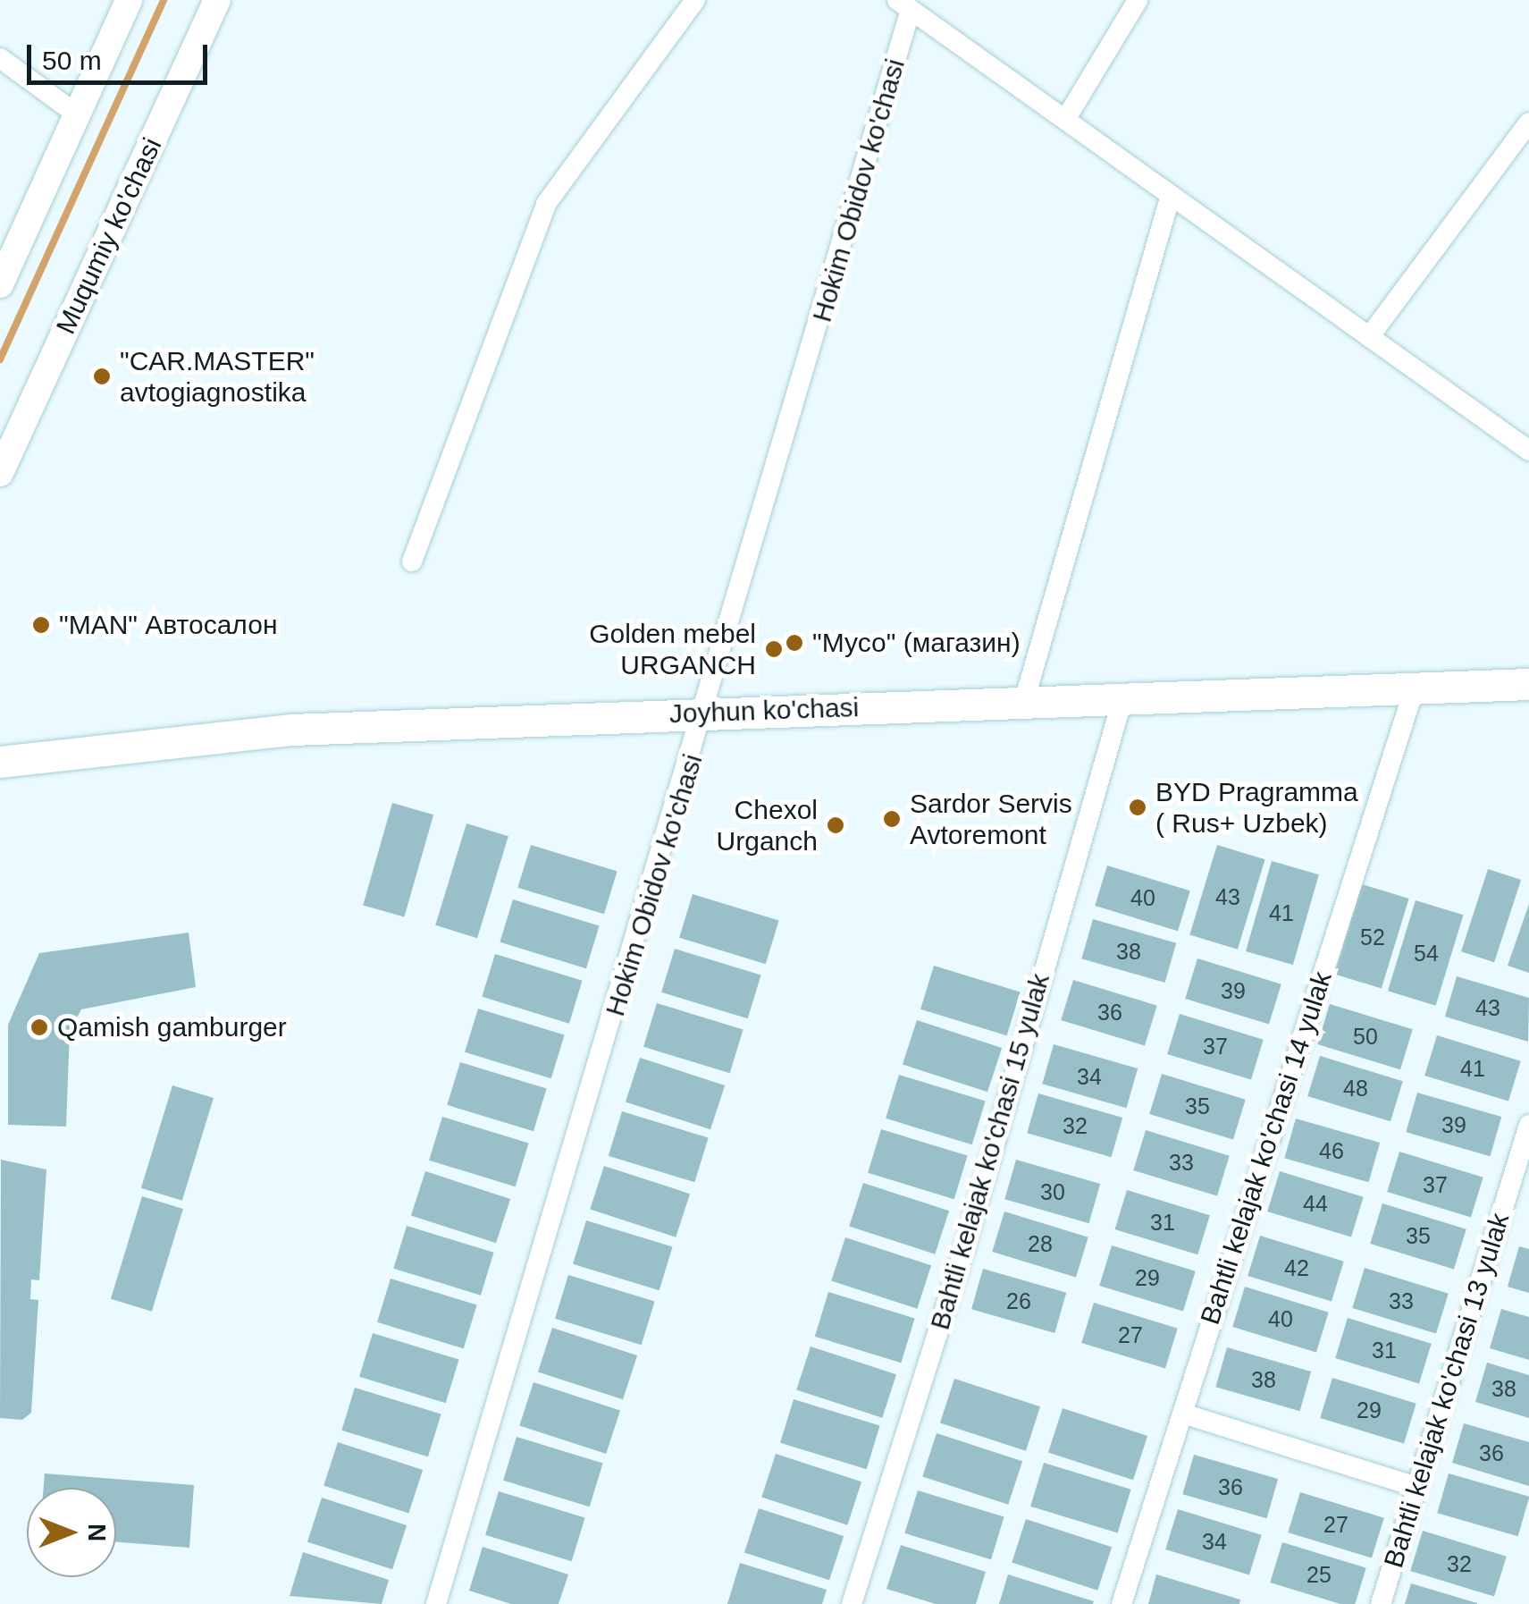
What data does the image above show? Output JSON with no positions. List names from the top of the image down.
{
  "streets": {
    "main road": ["Muqumiy ko'chasi", "Joyhun ko'chasi"],
    "street": [
      "Hokim Obidov ko'chasi",
      "Bahtli kelajak ko'chasi 14 yulak",
      "Bahtli kelajak ko'chasi 15 yulak",
      "Bahtli kelajak ko'chasi 13 yulak"
    ]
  },
  "crossings": [
    ["Hokim Obidov ko'chasi", "Joyhun ko'chasi"],
    ["Joyhun ko'chasi", "Bahtli kelajak ko'chasi 14 yulak"],
    ["Joyhun ko'chasi", "Bahtli kelajak ko'chasi 15 yulak"]
  ],
  "places": [
    "\"CAR.MASTER\" avtogiagnostika",
    "\"MAN\" Автосалон",
    "\"Мусо\" (магазин)",
    "Golden mebel URGANCH",
    "BYD Pragramma ( Rus+ Uzbek)",
    "Sardor Servis Avtoremont",
    "Chexol Urganch",
    "Qamish gamburger"
  ],
  "house_numbers": [
    "43",
    "40",
    "41",
    "52",
    "38",
    "54",
    "39",
    "43",
    "36",
    "50",
    "37",
    "41",
    "34",
    "48",
    "35",
    "39",
    "32",
    "46",
    "33",
    "37",
    "30",
    "44",
    "31",
    "35",
    "28",
    "42",
    "29",
    "26",
    "33",
    "40",
    "27",
    "31",
    "38",
    "38",
    "29",
    "36",
    "36",
    "27",
    "34",
    "32",
    "25"
  ],
  "scale_bar": "50 m",
  "north": "right"
}
